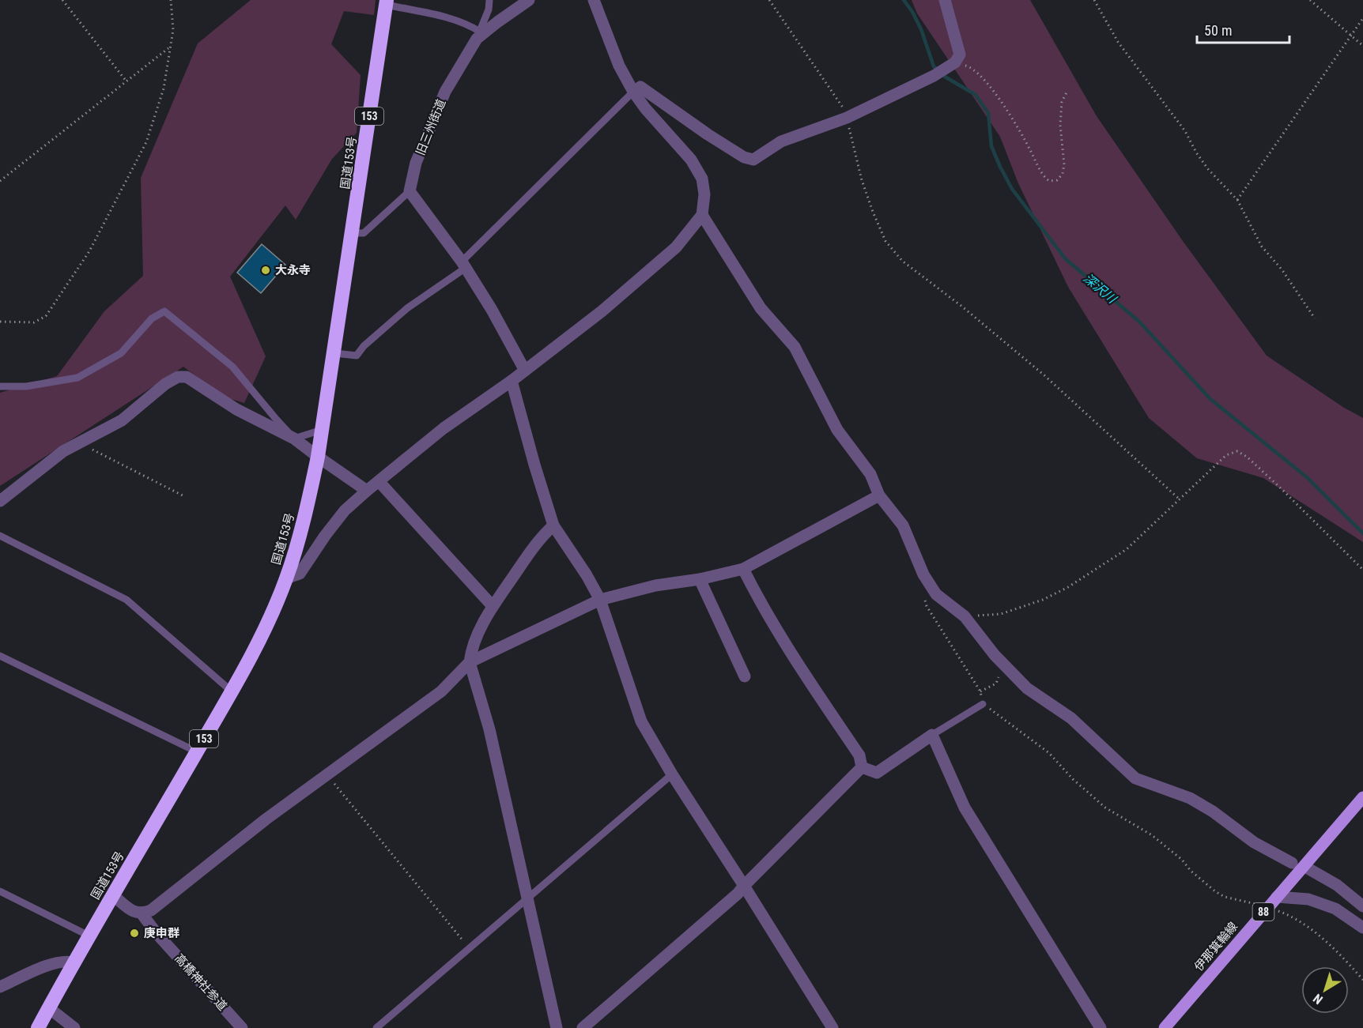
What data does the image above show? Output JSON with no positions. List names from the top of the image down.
{
  "streets": {
    "highway": ["153", "国道153号"],
    "main road": ["88", "伊那箕輪線"],
    "street": ["旧三州街道", "高橋神社参道"]
  },
  "water": ["深沢川"],
  "places": ["大永寺", "庚申群"],
  "scale_bar": "50 m",
  "north": "bottom left"
}
